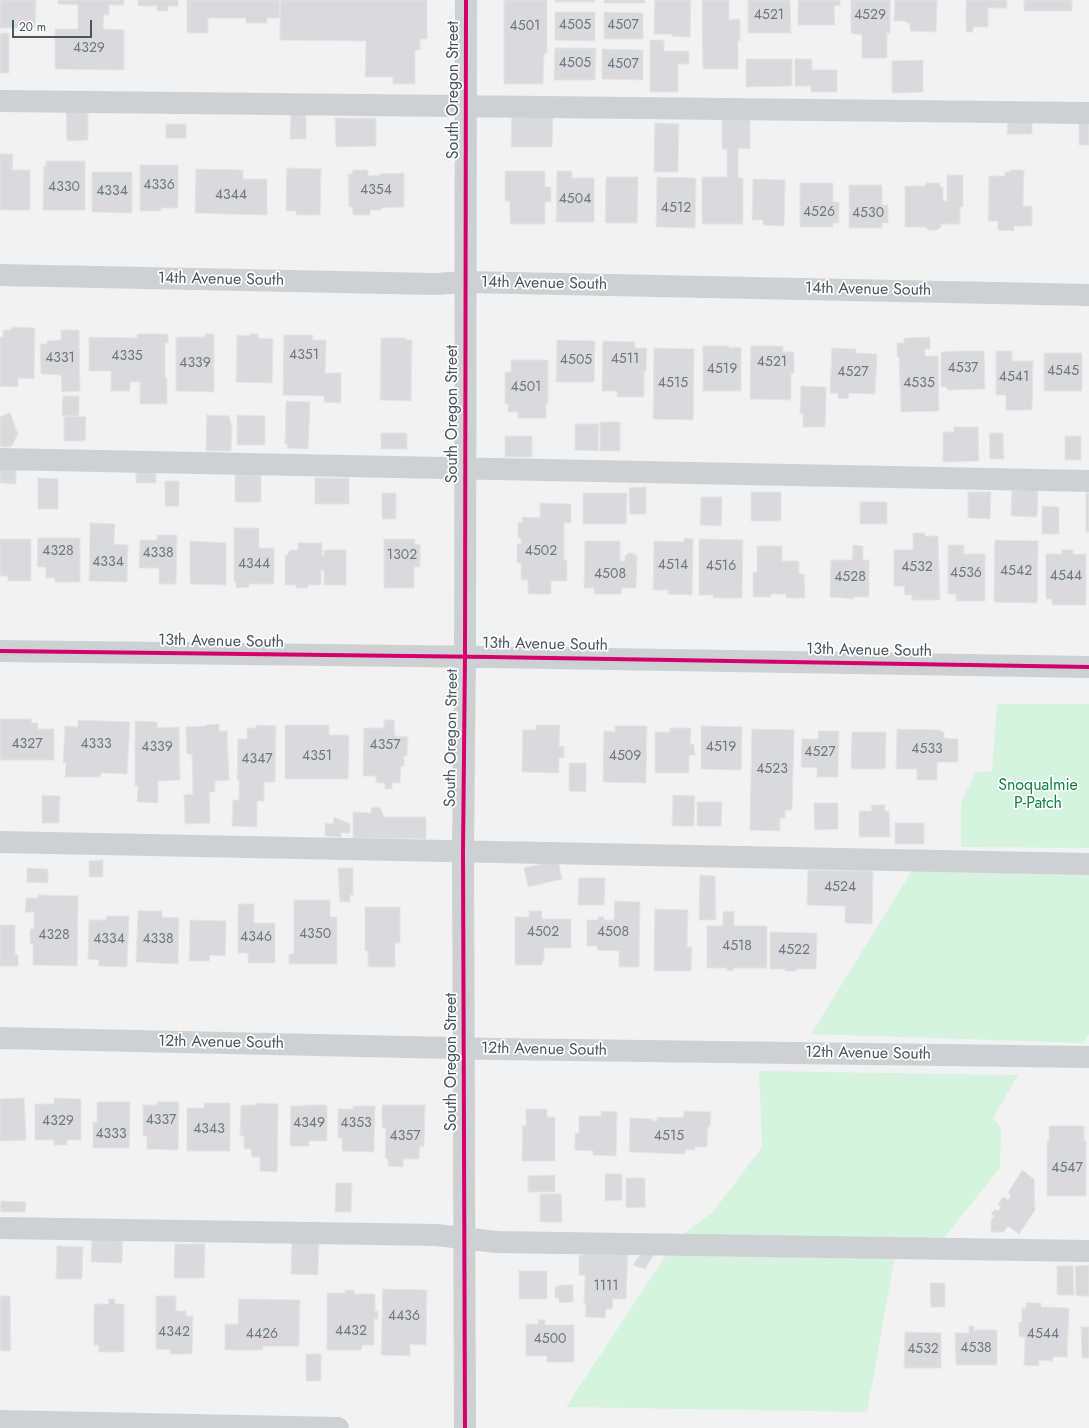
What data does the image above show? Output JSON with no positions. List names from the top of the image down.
{
  "streets": {
    "street": [
      "South Oregon Street",
      "14th Avenue South",
      "13th Avenue South",
      "12th Avenue South"
    ]
  },
  "crossings": [
    ["South Oregon Street", "14th Avenue South"],
    ["South Oregon Street", "13th Avenue South"],
    ["South Oregon Street", "12th Avenue South"]
  ],
  "parks": ["Snoqualmie P-Patch"],
  "house_numbers": [
    "4521",
    "4529",
    "4505",
    "4507",
    "4501",
    "4329",
    "4505",
    "4507",
    "4336",
    "4330",
    "4354",
    "4334",
    "4344",
    "4504",
    "4512",
    "4526",
    "4530",
    "4351",
    "4335",
    "4331",
    "4511",
    "4505",
    "4521",
    "4339",
    "4537",
    "4519",
    "4545",
    "4527",
    "4541",
    "4515",
    "4535",
    "4501",
    "4328",
    "4502",
    "4338",
    "1302",
    "4334",
    "4344",
    "4514",
    "4516",
    "4532",
    "4542",
    "4536",
    "4508",
    "4544",
    "4528",
    "4327",
    "4333",
    "4357",
    "4339",
    "4519",
    "4533",
    "4527",
    "4351",
    "4509",
    "4347",
    "4523",
    "4524",
    "4502",
    "4508",
    "4350",
    "4328",
    "4346",
    "4334",
    "4338",
    "4518",
    "4522",
    "4337",
    "4329",
    "4349",
    "4353",
    "4343",
    "4333",
    "4357",
    "4515",
    "4547",
    "1111",
    "4436",
    "4432",
    "4342",
    "4426",
    "4544",
    "4500",
    "4538",
    "4532"
  ],
  "scale_bar": "20 m"
}
